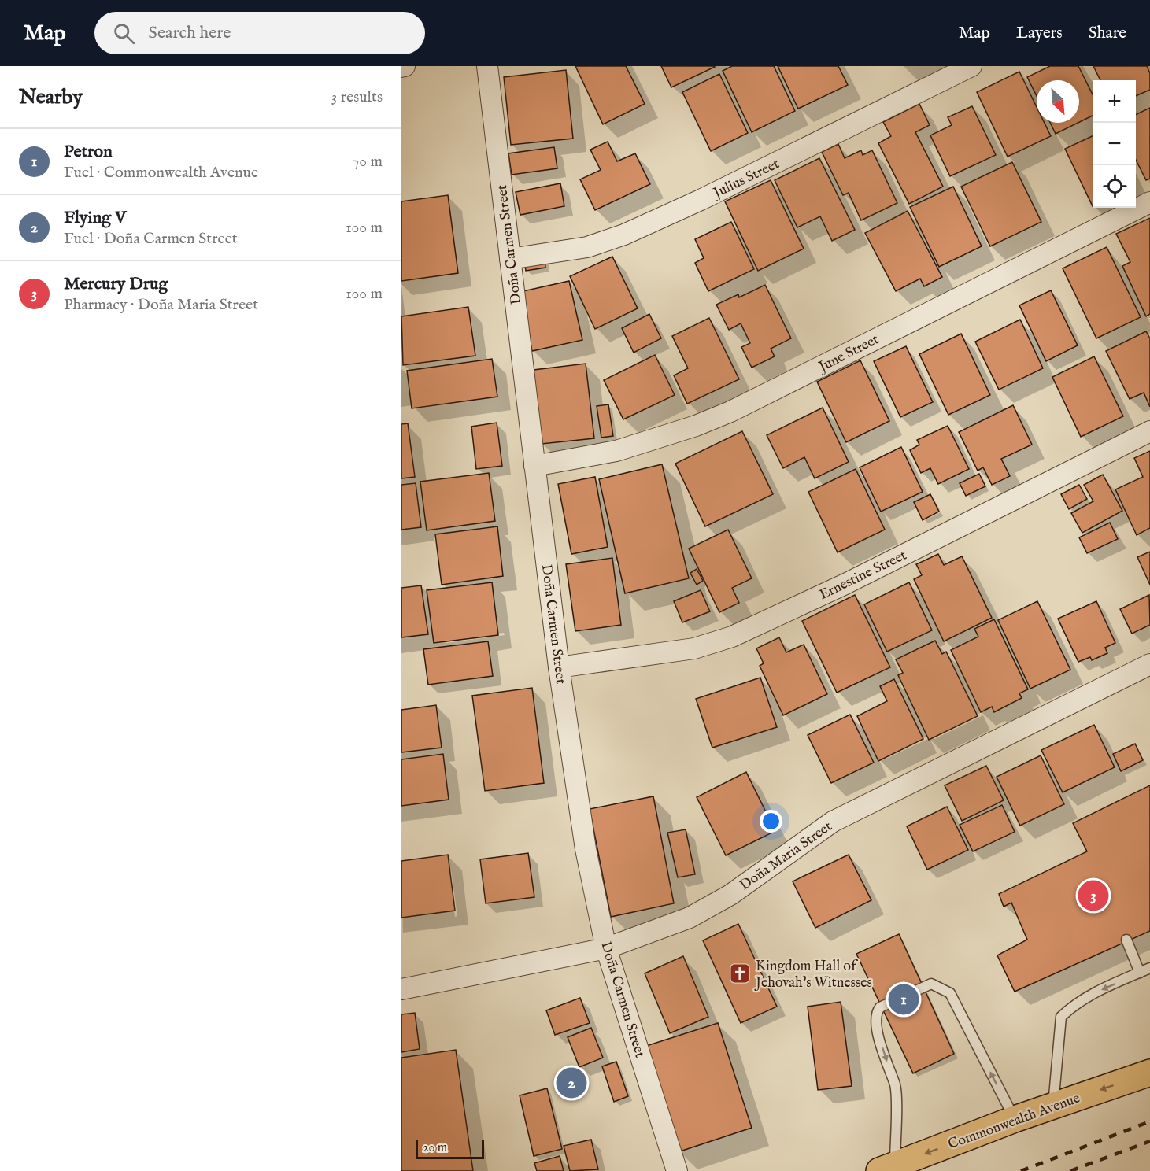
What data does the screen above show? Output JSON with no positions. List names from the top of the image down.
{
  "streets": {
    "main road": ["Commonwealth Avenue"],
    "street": [
      "Julius Street",
      "Doña Carmen Street",
      "June Street",
      "Ernestine Street",
      "Doña Maria Street"
    ]
  },
  "crossings": [
    ["Julius Street", "Doña Carmen Street"],
    ["Doña Carmen Street", "June Street"],
    ["Doña Carmen Street", "Ernestine Street"],
    ["Doña Carmen Street", "Doña Maria Street"]
  ],
  "one_way": ["Commonwealth Avenue"],
  "places": {
    "church": ["Kingdom Hall of Jehovah's Witnesses"]
  },
  "scale_bar": "20 m",
  "north": "bottom right",
  "page": {
    "header": "Map",
    "search": "Search here",
    "nav": ["Map", "Layers", "Share"],
    "heading": ["Nearby", "3 results"],
    "map_buttons": ["+", "−"],
    "list": [
      {
        "mark": "1",
        "name": "Petron",
        "note": "Fuel · Commonwealth Avenue",
        "value": "70 m"
      },
      {
        "mark": "2",
        "name": "Flying V",
        "note": "Fuel · Doña Carmen Street",
        "value": "100 m"
      },
      {
        "mark": "3",
        "name": "Mercury Drug",
        "note": "Pharmacy · Doña Maria Street",
        "value": "100 m"
      }
    ],
    "pins": ["3", "1", "2"],
    "scale": "20 m"
  }
}
